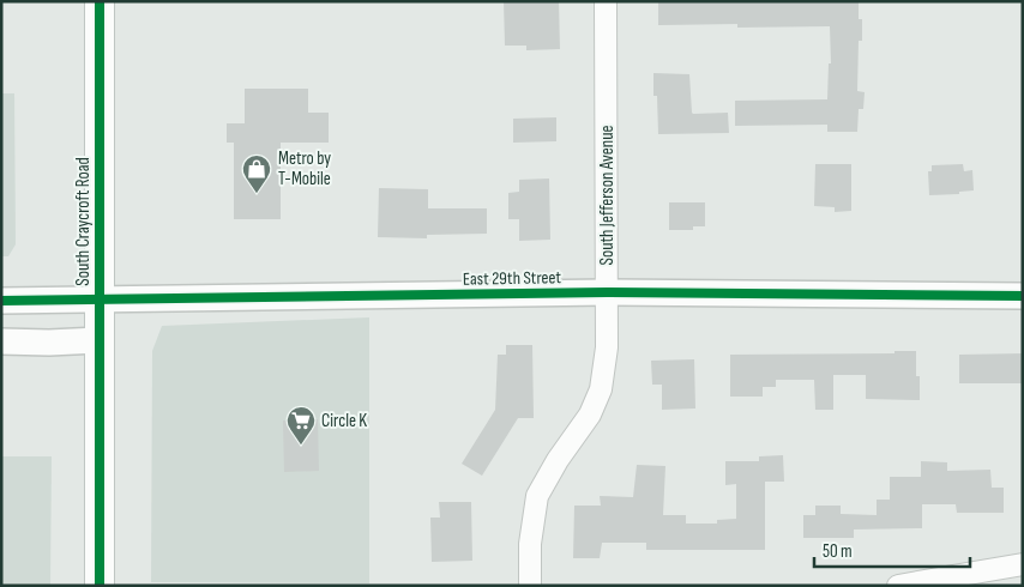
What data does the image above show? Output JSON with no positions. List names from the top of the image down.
{
  "streets": {
    "main road": ["South Craycroft Road"],
    "street": ["South Jefferson Avenue", "East 29th Street"]
  },
  "crossings": [
    ["South Jefferson Avenue", "East 29th Street"],
    ["South Craycroft Road", "East 29th Street"]
  ],
  "places": {
    "shop": ["Metro by T-Mobile"],
    "supermarket": ["Circle K"]
  },
  "scale_bar": "50 m"
}
